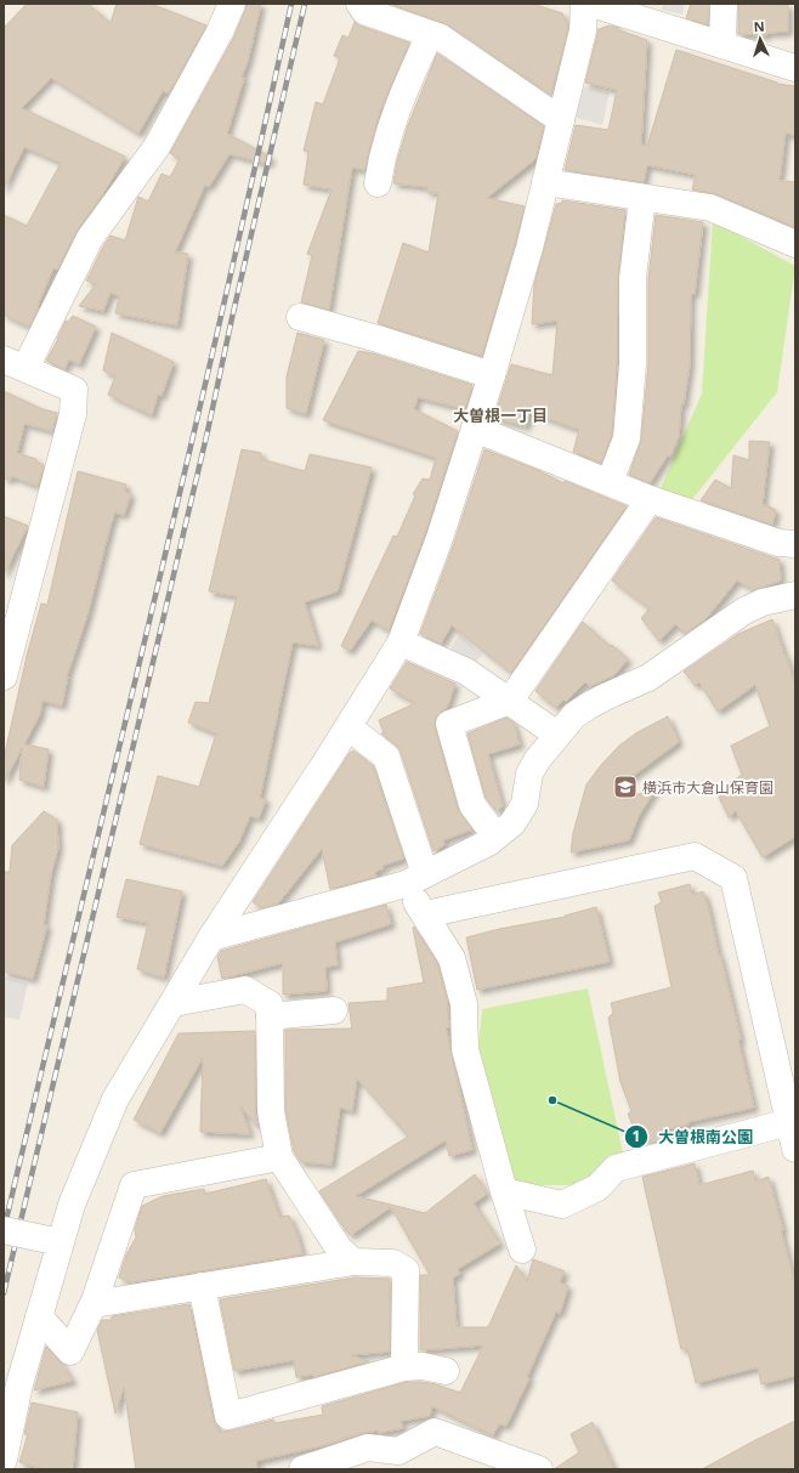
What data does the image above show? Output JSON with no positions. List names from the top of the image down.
{
  "districts": ["大曽根一丁目"],
  "places": {
    "school or university": ["横浜市大倉山保育園"],
    "other": ["大曽根南公園"]
  },
  "north": "top"
}
